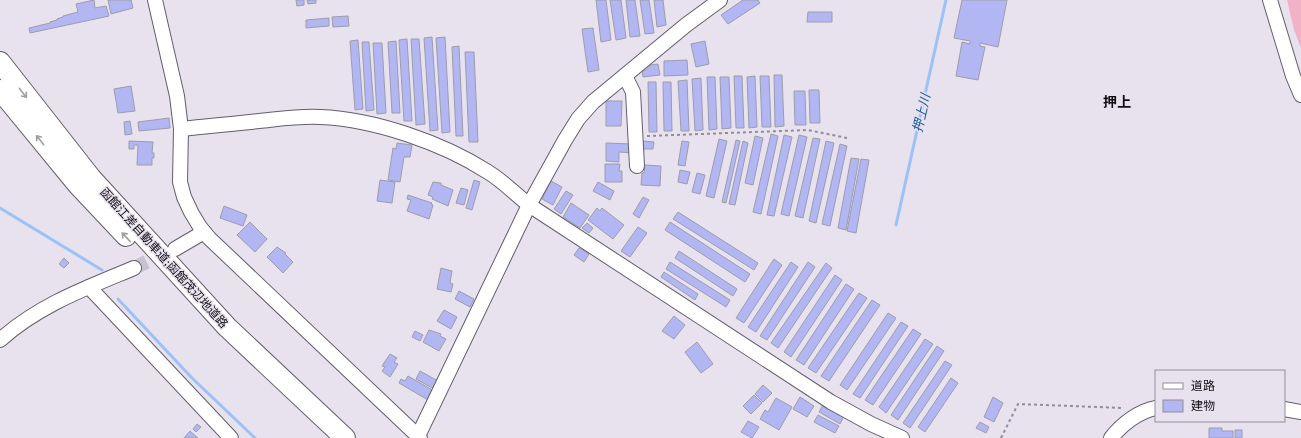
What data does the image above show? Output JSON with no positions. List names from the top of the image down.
{
  "streets": {
    "highway": ["函館江差自動車道;函館茂辺地道路"]
  },
  "districts": ["押上"],
  "water": ["押上川"],
  "legend": ["道路", "建物"]
}
